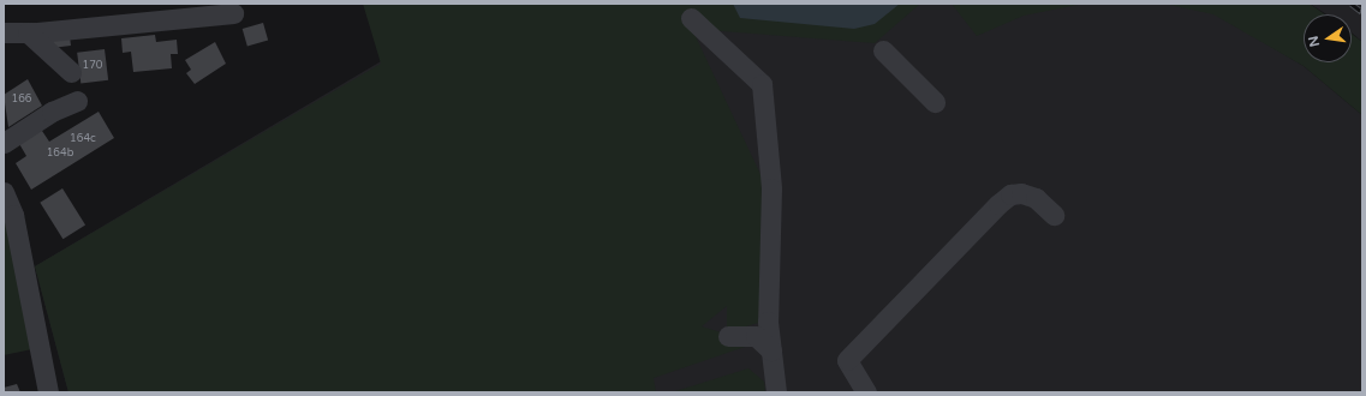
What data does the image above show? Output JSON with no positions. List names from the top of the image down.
{
  "house_numbers": [
    "170",
    "166",
    "164c",
    "164b"
  ],
  "north": "left"
}
